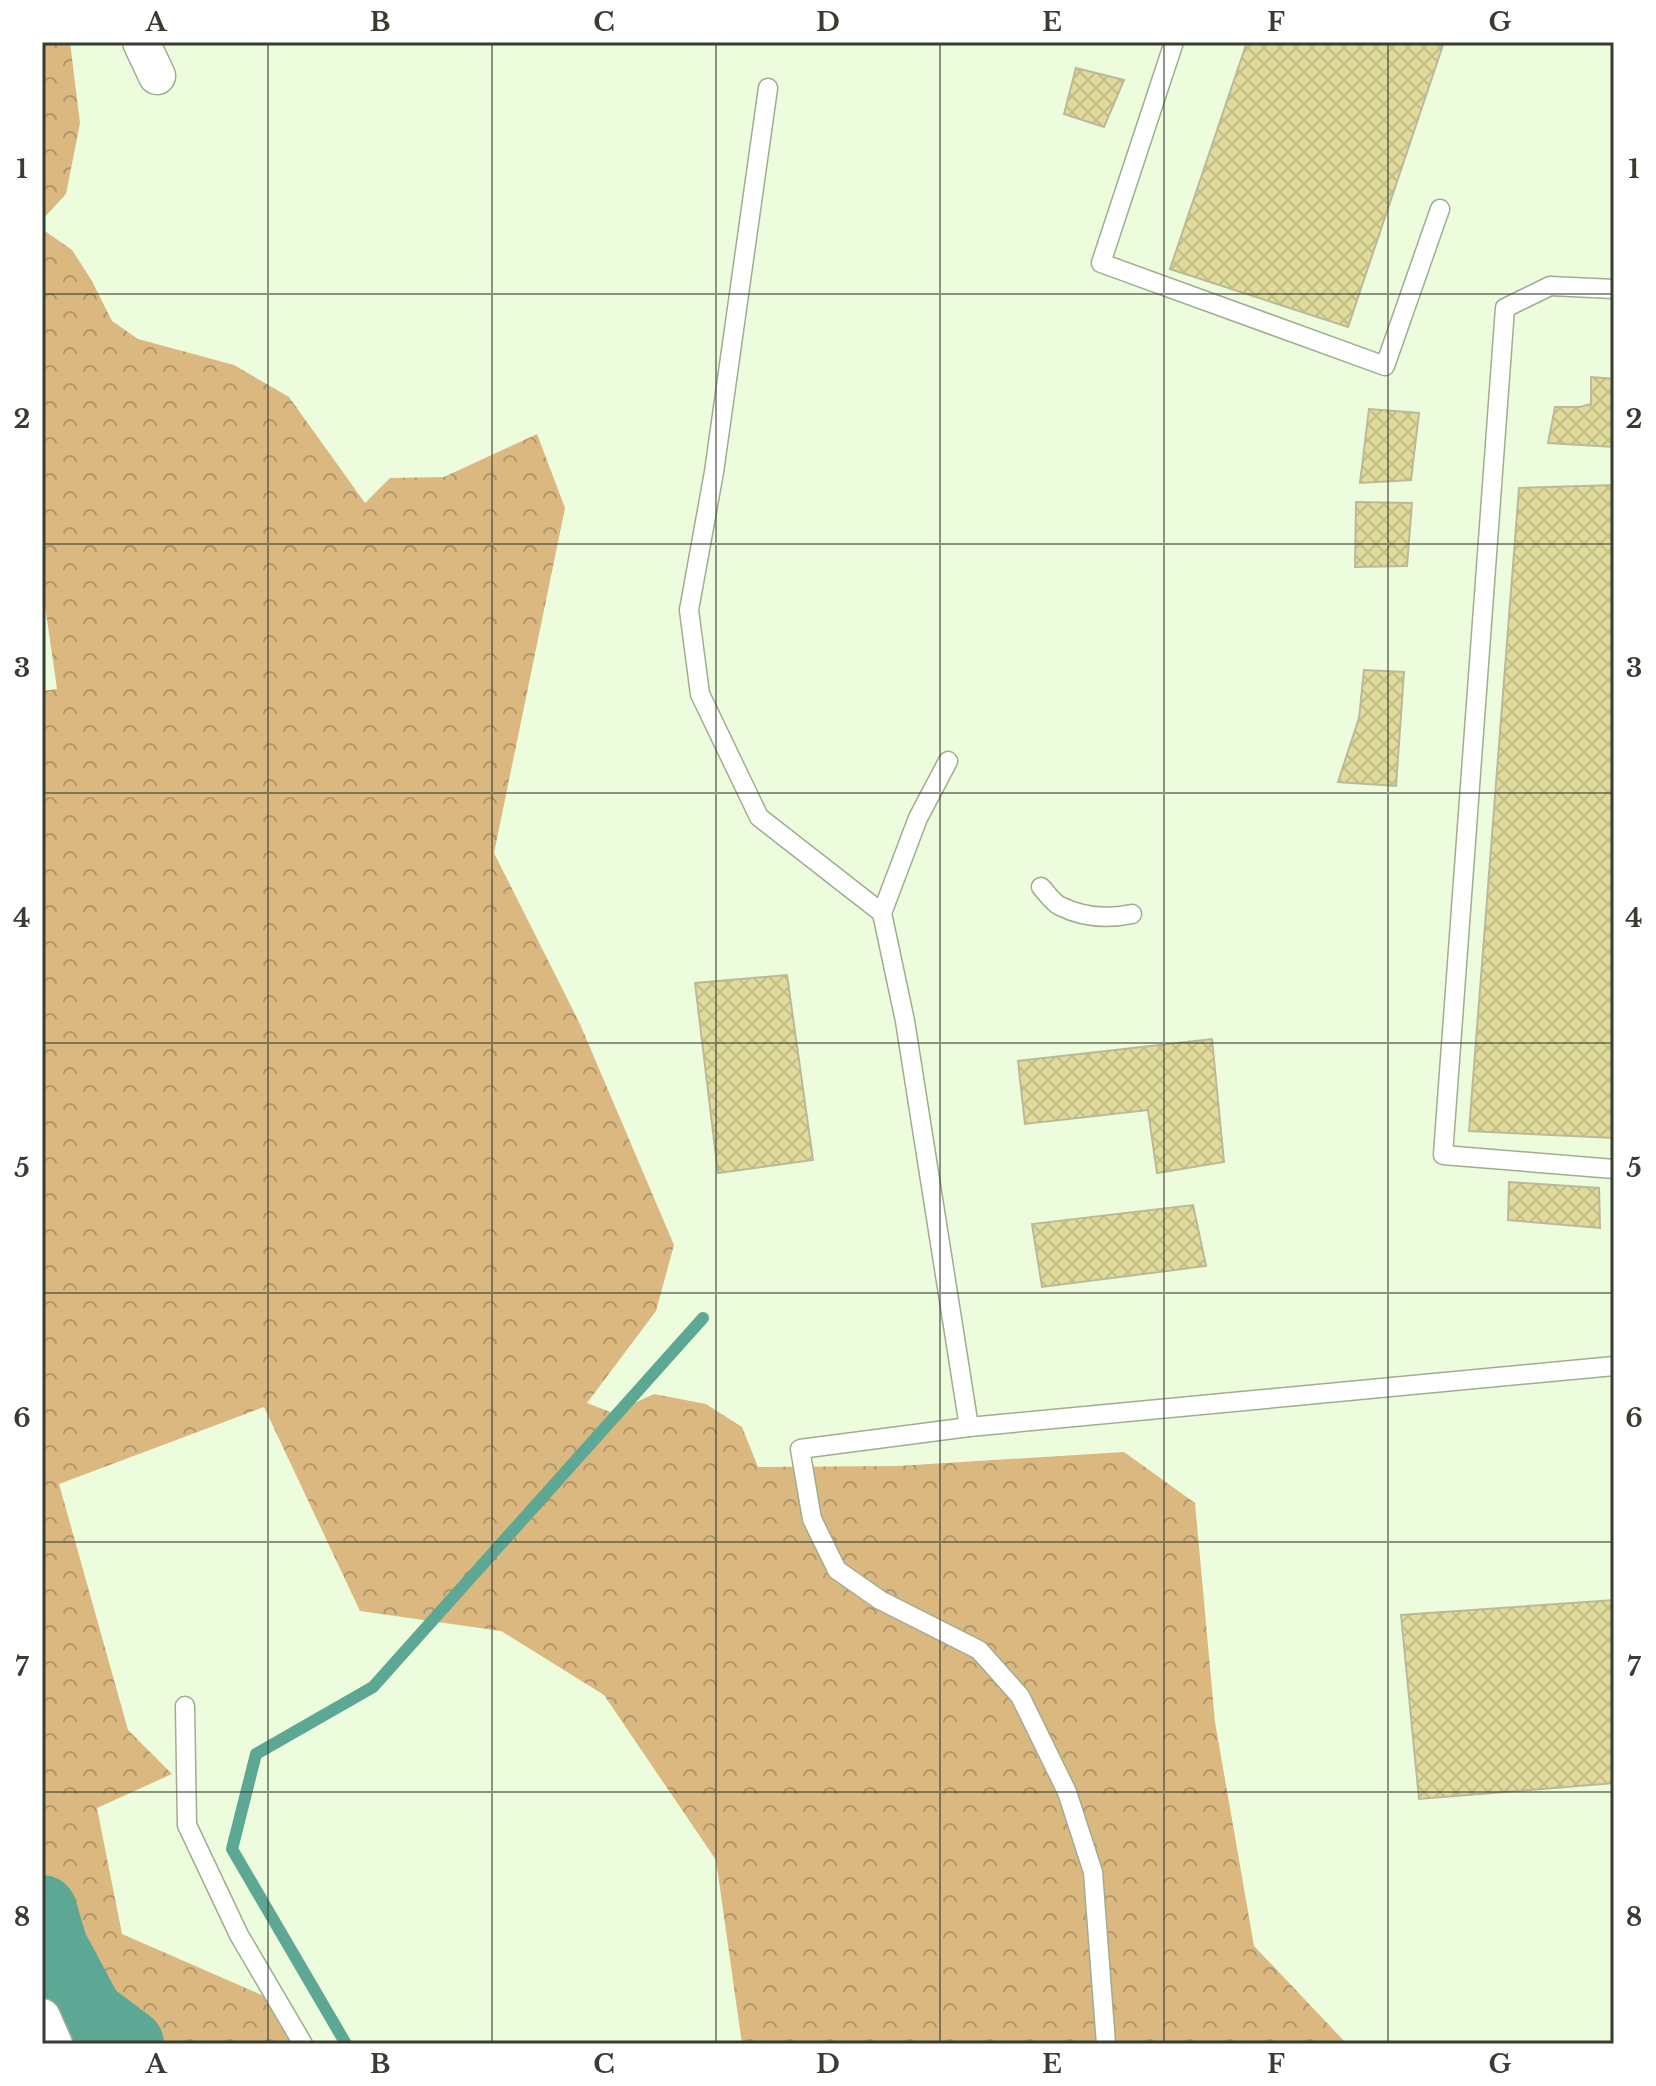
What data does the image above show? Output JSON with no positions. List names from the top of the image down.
{
  "grid": {
    "columns": [
      "A",
      "B",
      "C",
      "D",
      "E",
      "F",
      "G"
    ],
    "rows": [
      "1",
      "2",
      "3",
      "4",
      "5",
      "6",
      "7",
      "8"
    ]
  }
}
